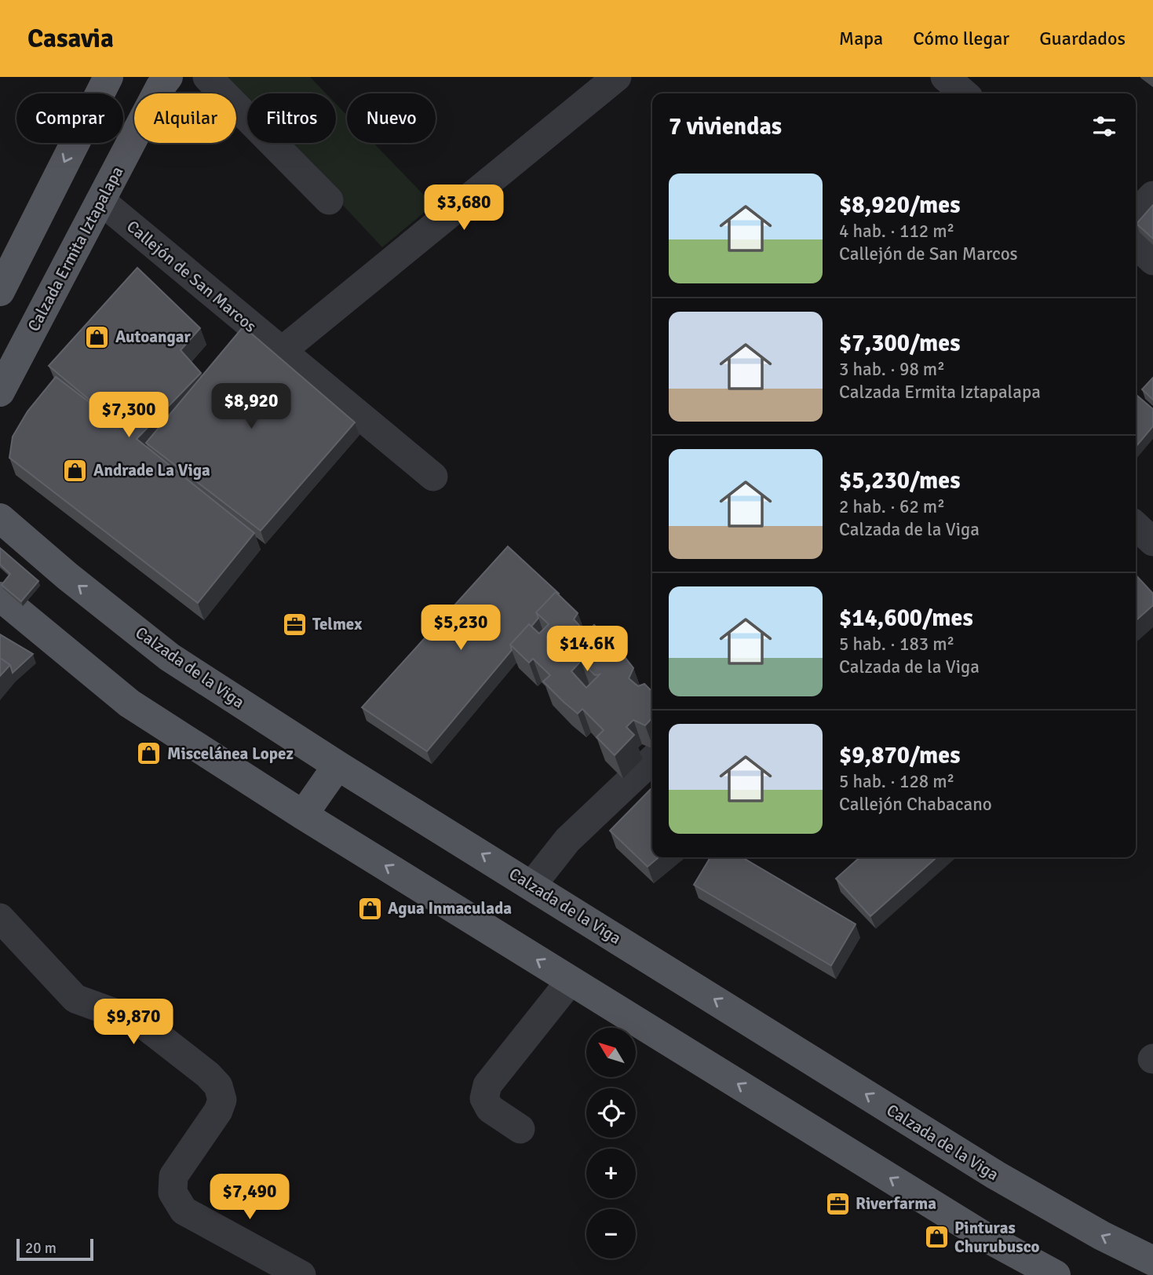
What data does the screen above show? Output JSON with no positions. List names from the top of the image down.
{
  "streets": {
    "main road": ["Calzada Ermita Iztapalapa", "Calzada de la Viga"],
    "street": ["Callejón de San Marcos"]
  },
  "crossings": [
    ["Calzada Ermita Iztapalapa", "Callejón de San Marcos"]
  ],
  "places": {
    "shop": [
      "Autoangar",
      "Andrade La Viga",
      "Miscelánea Lopez",
      "Agua Inmaculada",
      "Pinturas Churubusco"
    ],
    "office": ["Telmex", "Riverfarma"]
  },
  "scale_bar": "20 m",
  "north": "top left",
  "page": {
    "header": "Casavia",
    "nav": ["Mapa", "Cómo llegar", "Guardados"],
    "chip": [
      "Comprar",
      "Alquilar",
      "Filtros",
      "Nuevo"
    ],
    "heading": "7 viviendas",
    "list": [
      {
        "name": "$8,920/mes",
        "note": "4 hab. · 112 m² · Callejón de San Marcos"
      },
      {
        "name": "$7,300/mes",
        "note": "3 hab. · 98 m² · Calzada Ermita Iztapalapa"
      },
      {
        "name": "$5,230/mes",
        "note": "2 hab. · 62 m² · Calzada de la Viga"
      },
      {
        "name": "$14,600/mes",
        "note": "5 hab. · 183 m² · Calzada de la Viga"
      },
      {
        "name": "$9,870/mes",
        "note": "5 hab. · 128 m² · Callejón Chabacano"
      }
    ],
    "price": [
      "$3,680",
      "$8,920",
      "$7,300",
      "$5,230",
      "$14.6K",
      "$9,870",
      "$7,490"
    ],
    "map_buttons": ["+", "−"],
    "scale": "20 m"
  }
}
